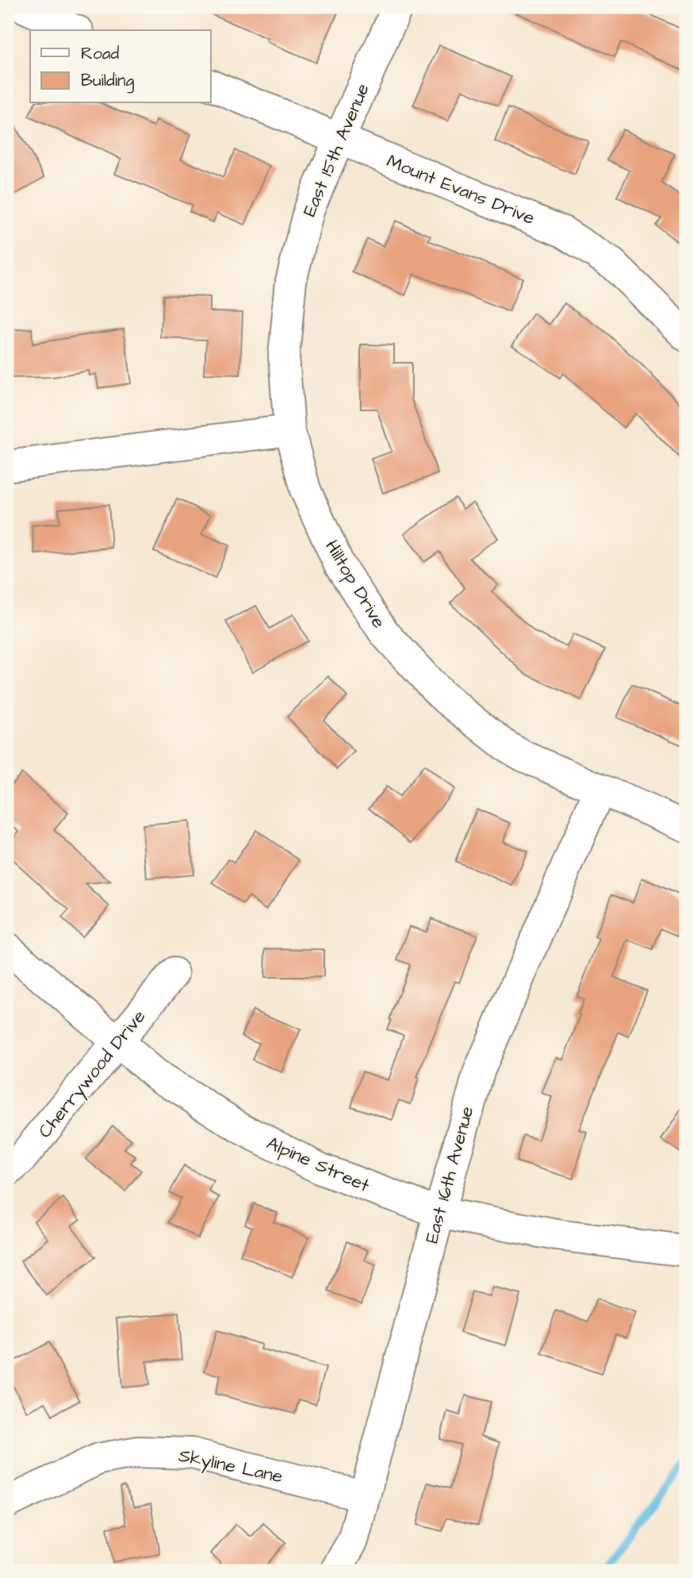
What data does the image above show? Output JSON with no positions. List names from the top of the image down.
{
  "streets": {
    "street": [
      "East 15th Avenue",
      "Mount Evans Drive",
      "Hilltop Drive",
      "Cherrywood Drive",
      "Alpine Street",
      "East 16th Avenue",
      "Skyline Lane"
    ]
  },
  "crossings": [
    ["East 15th Avenue", "Mount Evans Drive"],
    ["East 15th Avenue", "Hilltop Drive"],
    ["Hilltop Drive", "East 16th Avenue"],
    ["Cherrywood Drive", "Alpine Street"],
    ["Alpine Street", "East 16th Avenue"],
    ["East 16th Avenue", "Skyline Lane"]
  ],
  "legend": ["Road", "Building"]
}
